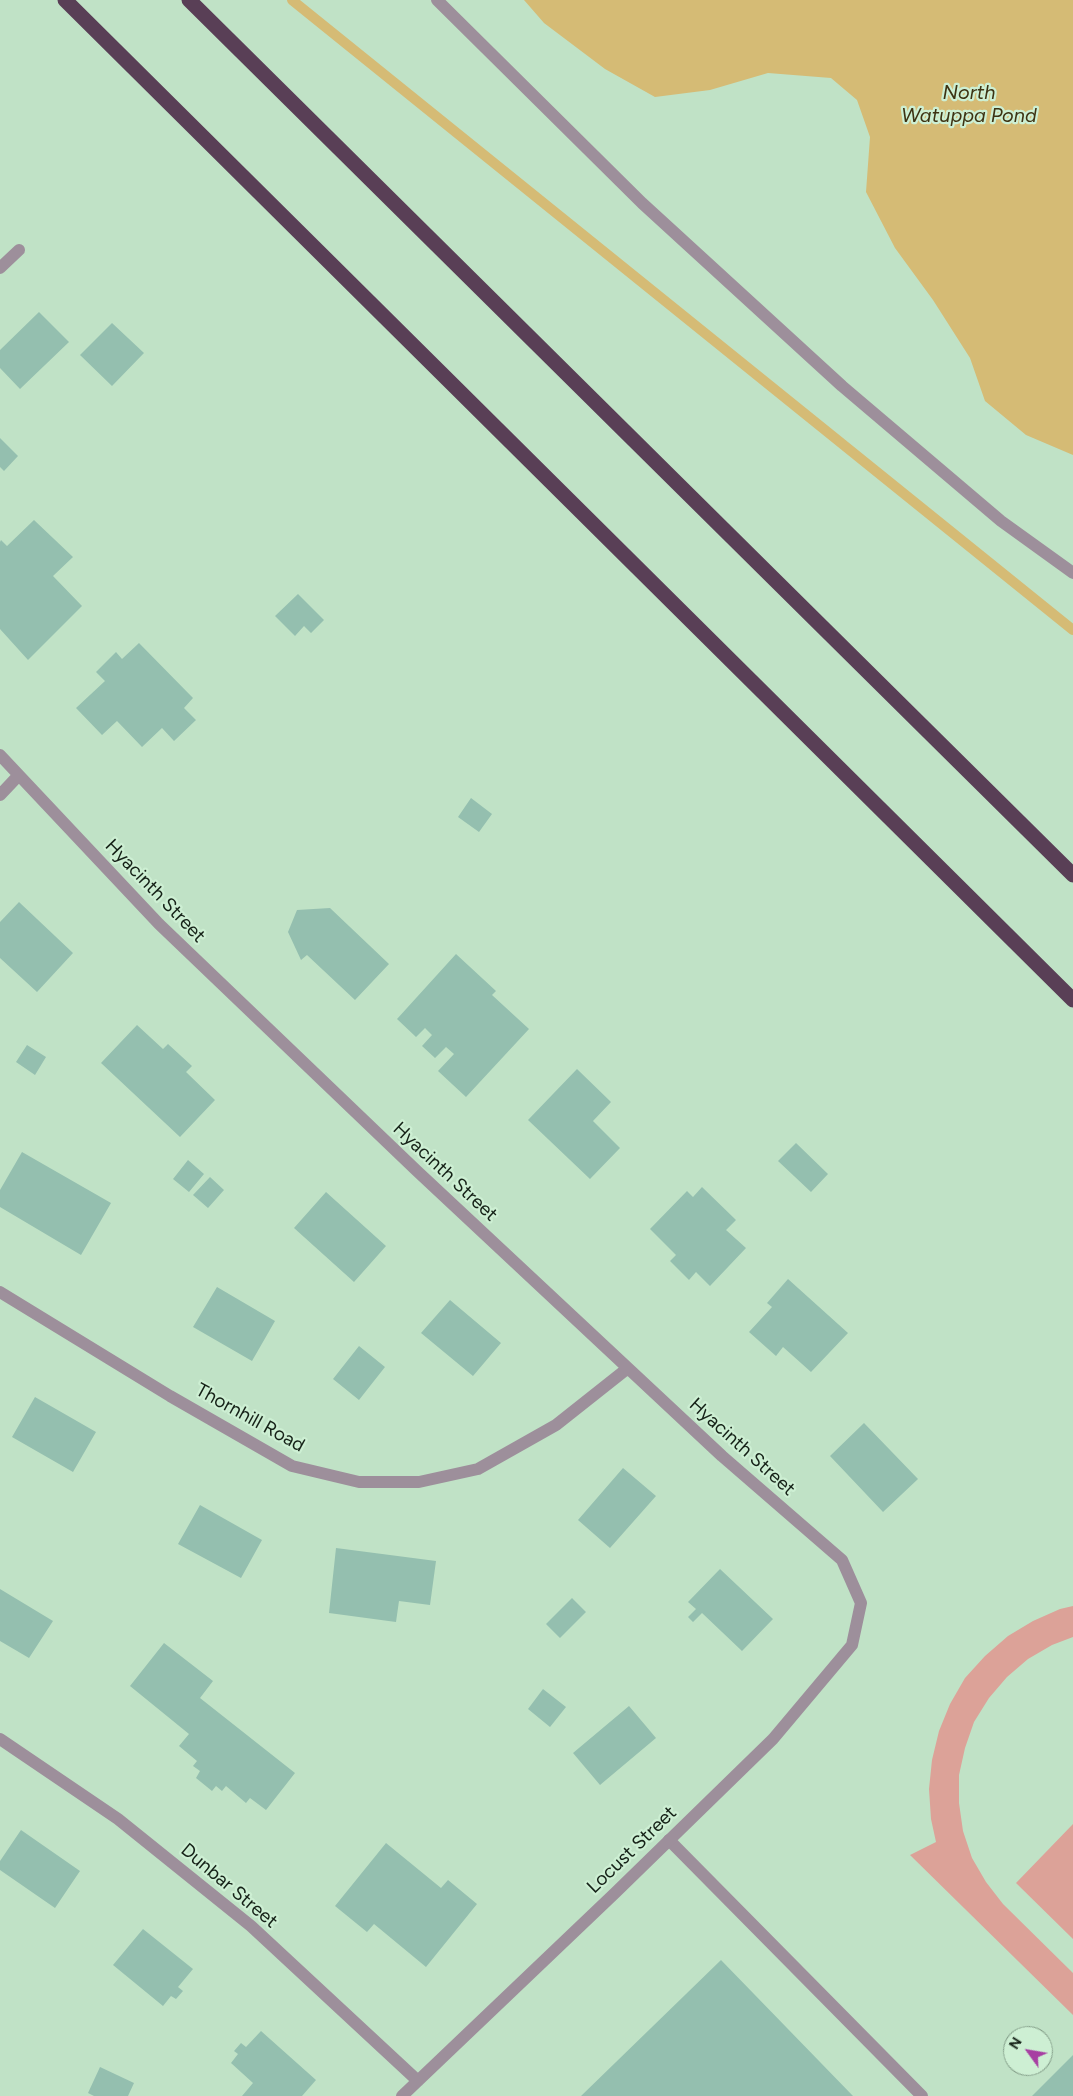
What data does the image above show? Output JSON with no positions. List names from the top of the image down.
{
  "streets": {
    "street": [
      "Hyacinth Street",
      "Thornhill Road",
      "Locust Street",
      "Dunbar Street"
    ]
  },
  "crossings": [
    ["Hyacinth Street", "Thornhill Road"],
    ["Hyacinth Street", "Locust Street"],
    ["Locust Street", "Dunbar Street"]
  ],
  "water": ["North Watuppa Pond"],
  "north": "top left"
}
